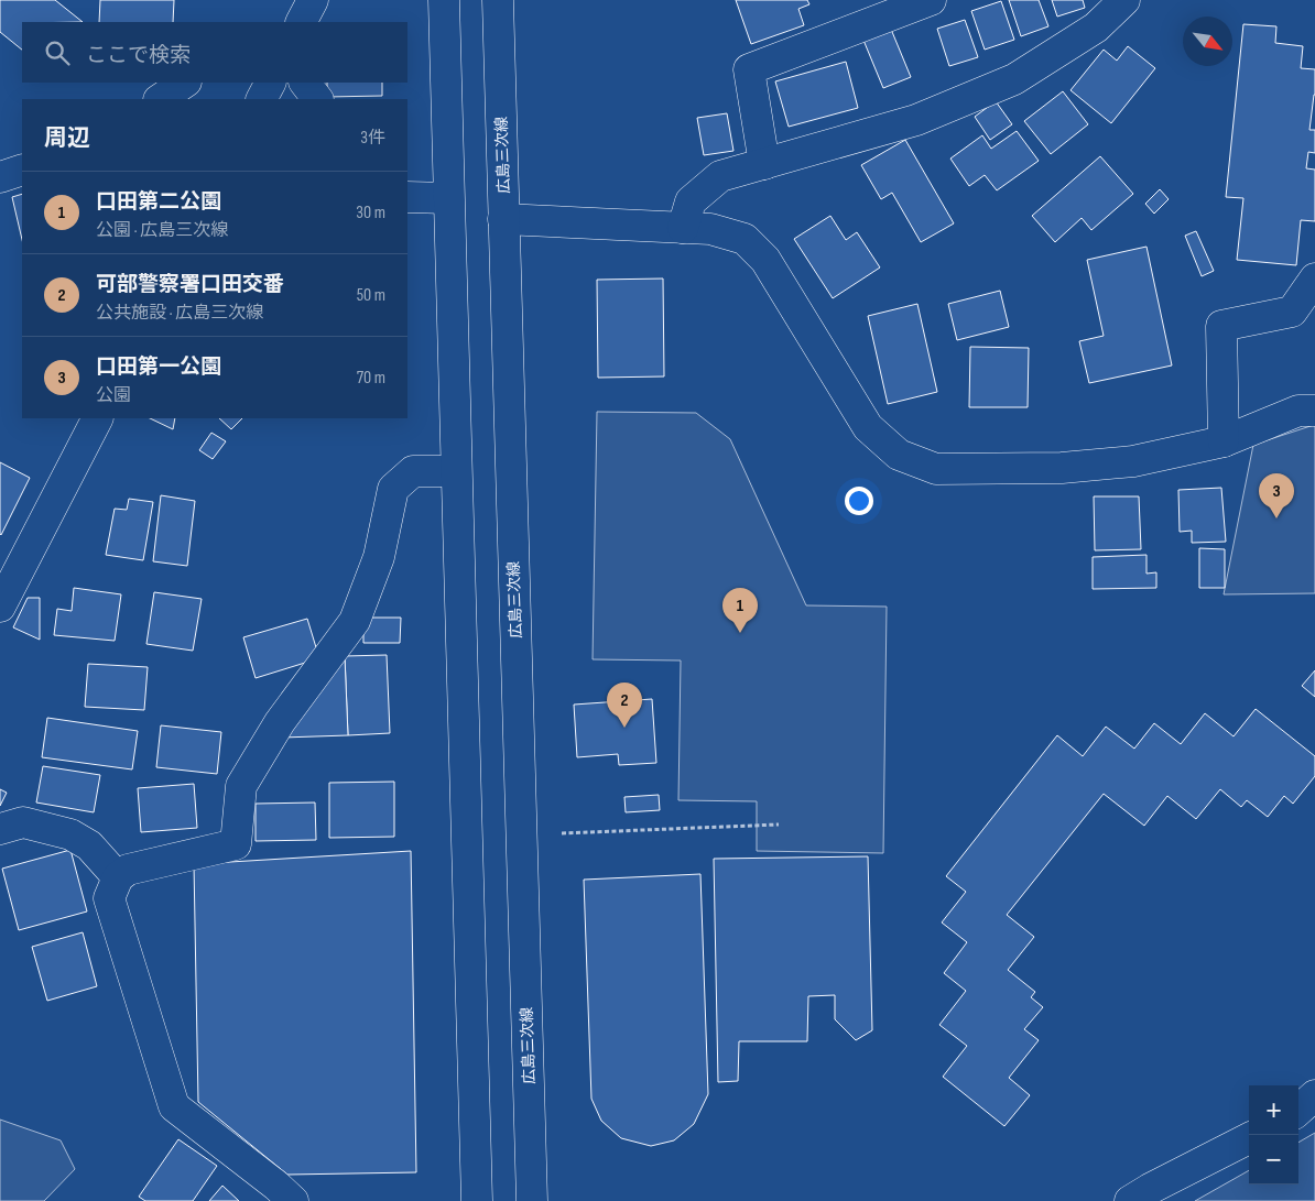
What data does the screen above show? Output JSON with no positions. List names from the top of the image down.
{
  "streets": {
    "street": ["広島三次線"]
  },
  "north": "bottom right",
  "page": {
    "search": "ここで検索",
    "heading": ["周辺", "3件"],
    "list": [
      {
        "mark": "1",
        "name": "口田第二公園",
        "note": "公園 · 広島三次線",
        "value": "30 m"
      },
      {
        "mark": "2",
        "name": "可部警察署口田交番",
        "note": "公共施設 · 広島三次線",
        "value": "50 m"
      },
      {
        "mark": "3",
        "name": "口田第一公園",
        "note": "公園",
        "value": "70 m"
      }
    ],
    "pins": ["3", "1", "2"],
    "map_buttons": ["+", "−"]
  }
}
